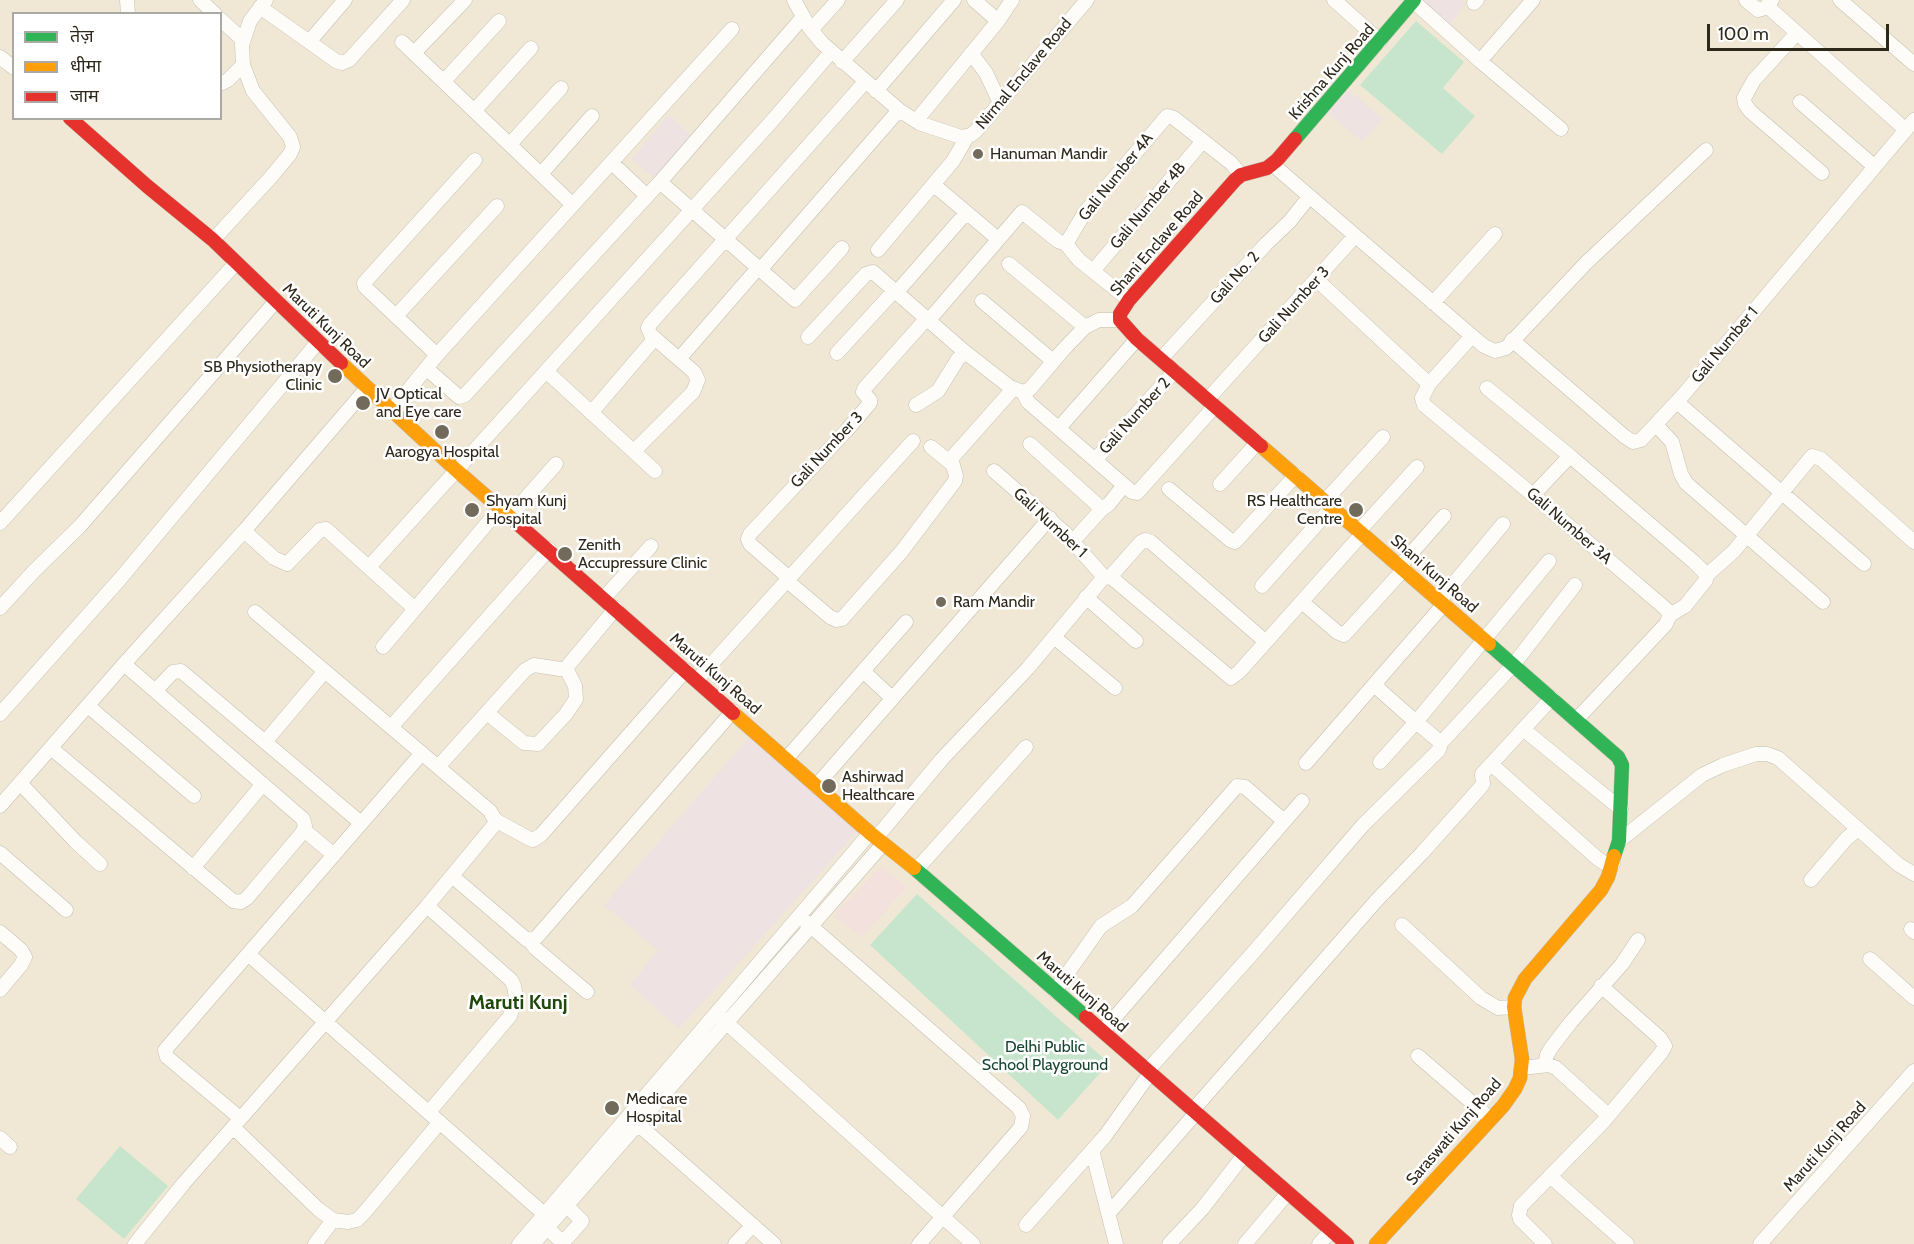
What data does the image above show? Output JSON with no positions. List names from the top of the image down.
{
  "streets": {
    "street": [
      "Krishna Kunj Road",
      "Nirmal Enclave Road",
      "Gali Number 4A",
      "Gali Number 4B",
      "Shani Enclave Road",
      "Gali No. 2",
      "Gali Number 3",
      "Maruti Kunj Road",
      "Gali Number 1",
      "Gali Number 2",
      "Gali Number 3A",
      "Shani Kunj Road",
      "Saraswati Kunj Road"
    ]
  },
  "crossings": [
    ["Krishna Kunj Road", "Shani Enclave Road"],
    ["Gali Number 4A", "Gali Number 4B"],
    ["Shani Enclave Road", "Gali No. 2"],
    ["Shani Enclave Road", "Gali Number 3"],
    ["Shani Enclave Road", "Gali Number 2"],
    ["Shani Enclave Road", "Shani Kunj Road"],
    ["Gali Number 3", "Shani Kunj Road"],
    ["Shani Kunj Road", "Saraswati Kunj Road"]
  ],
  "districts": ["Maruti Kunj"],
  "parks": ["Delhi Public School Playground"],
  "places": [
    "Hanuman Mandir",
    "SB Physiotherapy Clinic",
    "JV Optical and Eye care",
    "Aarogya Hospital",
    "Shyam Kunj Hospital",
    "RS Healthcare Centre",
    "Zenith Accupressure Clinic",
    "Ram Mandir",
    "Ashirwad Healthcare",
    "Medicare Hospital"
  ],
  "legend": ["तेज़", "धीमा", "जाम"],
  "scale_bar": "100 m"
}
